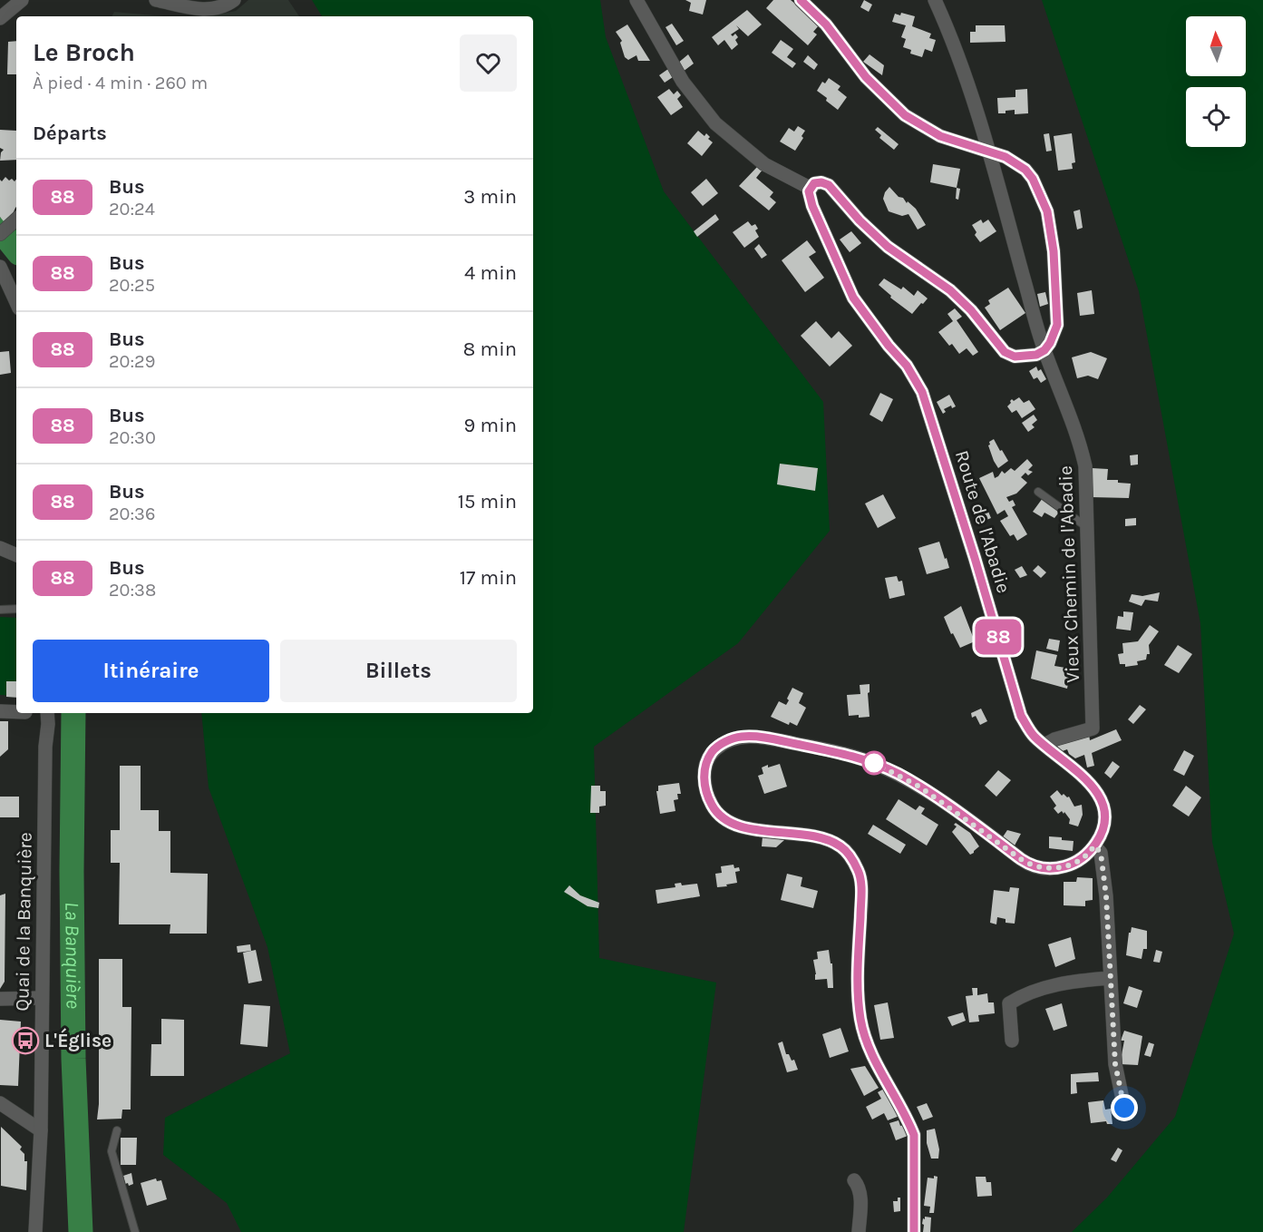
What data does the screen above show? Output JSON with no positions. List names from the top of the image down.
{
  "streets": {
    "street": ["Route de l'Abadie", "Vieux Chemin de l'Abadie", "Quai de la Banquière"]
  },
  "crossings": [
    ["Route de l'Abadie", "Vieux Chemin de l'Abadie"]
  ],
  "water": ["La Banquière"],
  "places": {
    "bus stop": ["L'Église"]
  },
  "lines": ["bus line 88"],
  "north": "top",
  "page": {
    "on_map": "88",
    "heading": [
      ["Le Broch", "À pied · 4 min · 260 m"],
      "Départs"
    ],
    "list": [
      {
        "mark": "88",
        "name": "Bus",
        "note": "20:24",
        "value": "3 min"
      },
      {
        "mark": "88",
        "name": "Bus",
        "note": "20:25",
        "value": "4 min"
      },
      {
        "mark": "88",
        "name": "Bus",
        "note": "20:29",
        "value": "8 min"
      },
      {
        "mark": "88",
        "name": "Bus",
        "note": "20:30",
        "value": "9 min"
      },
      {
        "mark": "88",
        "name": "Bus",
        "note": "20:36",
        "value": "15 min"
      },
      {
        "mark": "88",
        "name": "Bus",
        "note": "20:38",
        "value": "17 min"
      }
    ],
    "buttons": ["Itinéraire", "Billets"]
  }
}
